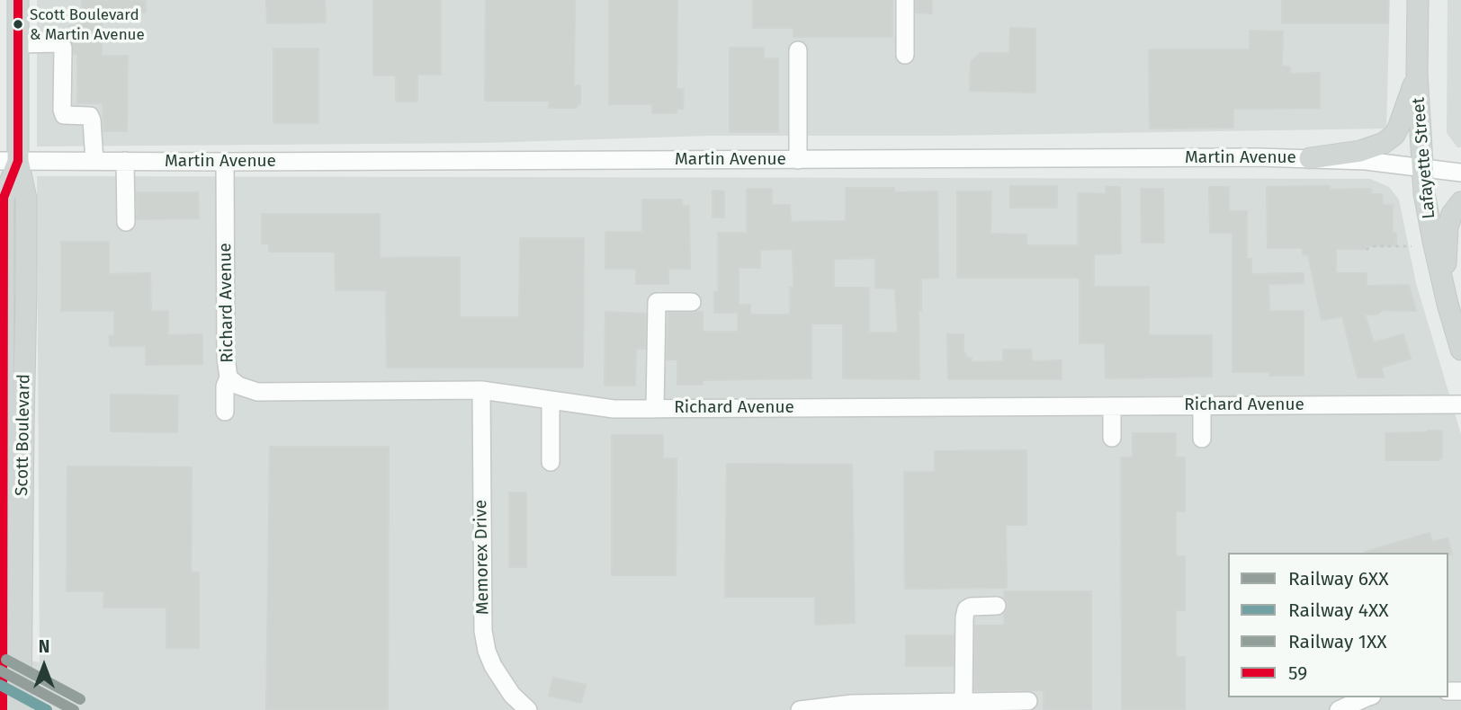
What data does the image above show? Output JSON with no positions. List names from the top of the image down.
{
  "streets": {
    "main road": ["Lafayette Street", "Scott Boulevard"],
    "street": ["Martin Avenue", "Richard Avenue", "Memorex Drive"]
  },
  "crossings": [
    ["Martin Avenue", "Lafayette Street"],
    ["Martin Avenue", "Richard Avenue"],
    ["Martin Avenue", "Scott Boulevard"],
    ["Richard Avenue", "Memorex Drive"]
  ],
  "places": ["Scott Boulevard & Martin Avenue"],
  "lines": [
    "transit line 59",
    "rail line 1XX",
    "rail line 6XX",
    "rail line 4XX"
  ],
  "legend": [
    "Railway 6XX",
    "Railway 4XX",
    "Railway 1XX",
    "59"
  ],
  "north": "top"
}
